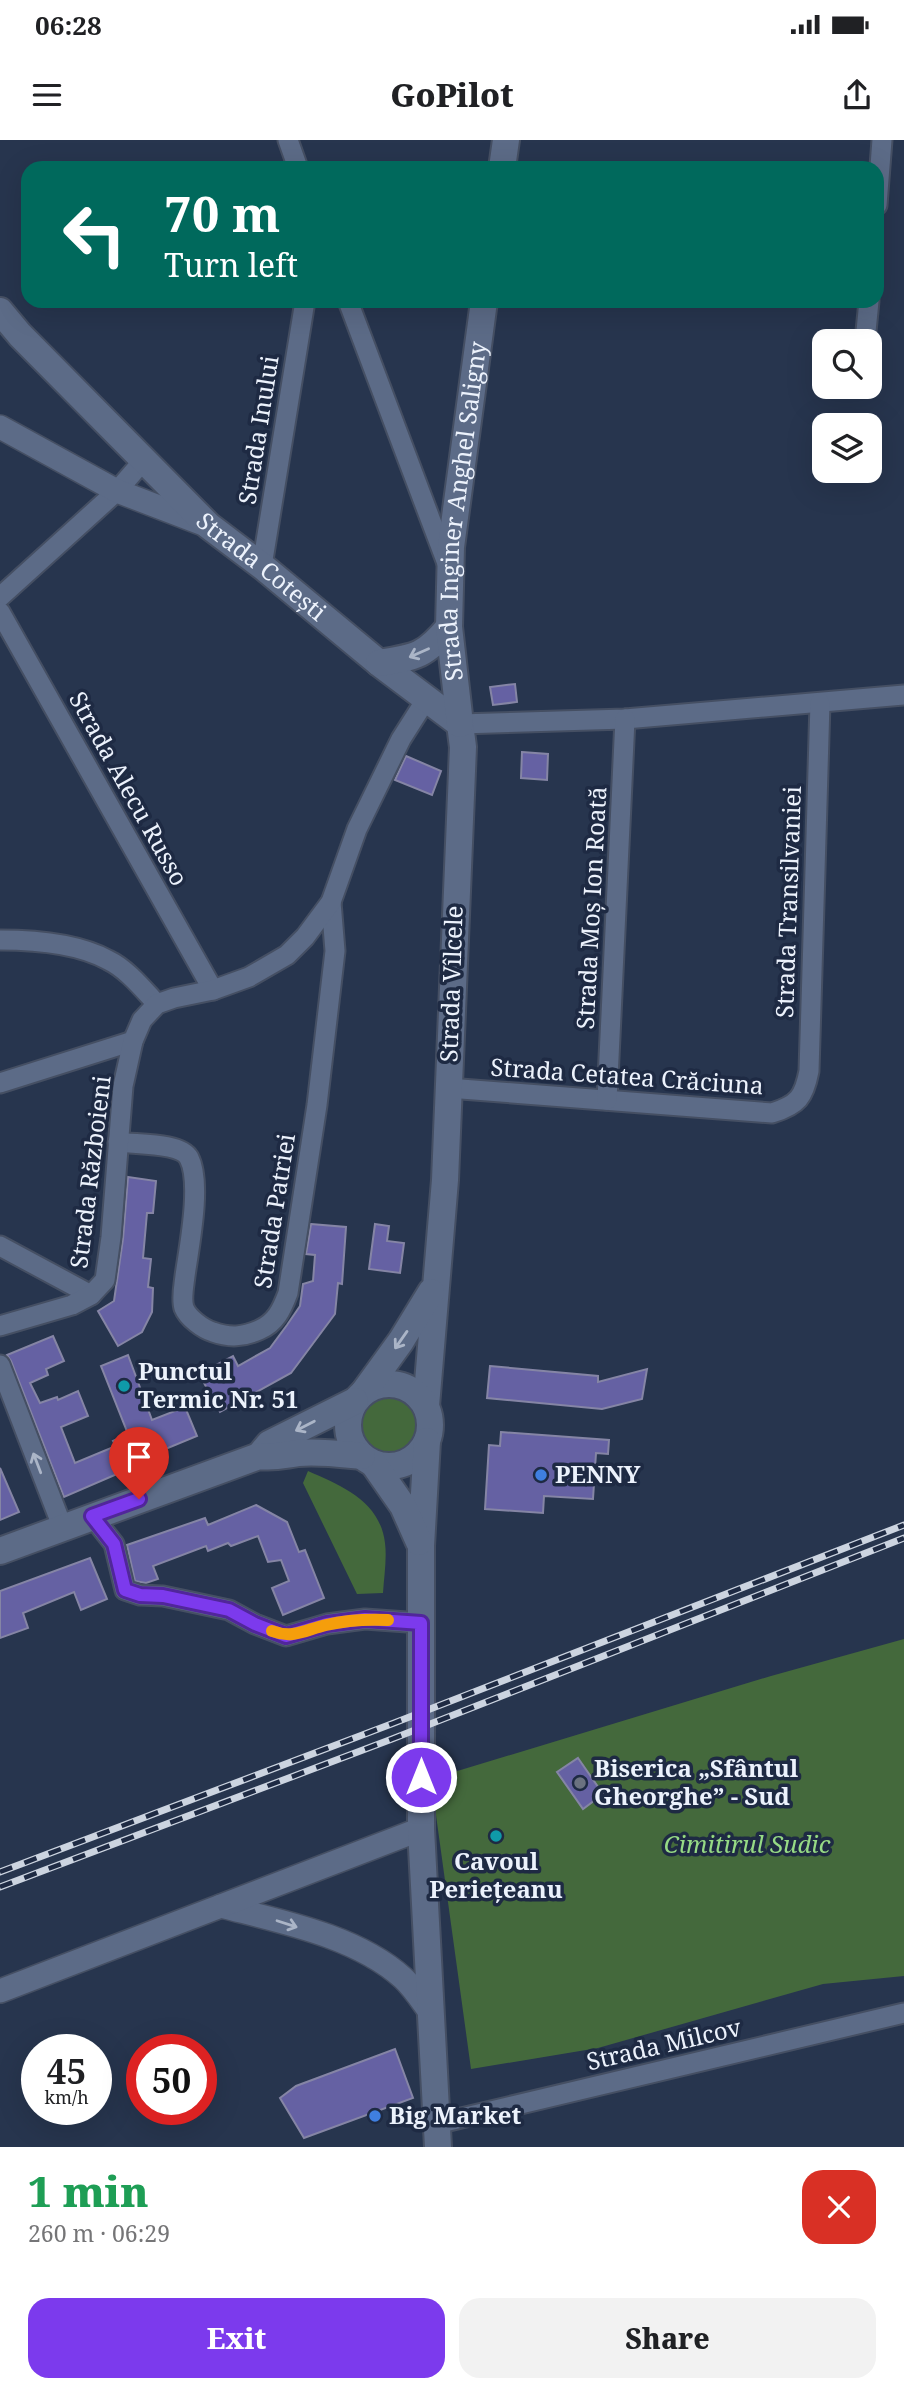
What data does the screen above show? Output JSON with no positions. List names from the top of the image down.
{
  "streets": {
    "main road": ["Strada Inginer Anghel Saligny", "Strada Cotești", "Strada Vîlcele"],
    "street": [
      "Strada Inului",
      "Strada Alecu Russo",
      "Strada Transilvaniei",
      "Strada Moș Ion Roată",
      "Strada Cetatea Crăciuna",
      "Strada Războieni",
      "Strada Patriei",
      "Strada Milcov"
    ]
  },
  "crossings": [
    ["Strada Inului", "Strada Cotești"],
    ["Strada Inginer Anghel Saligny", "Strada Vîlcele"],
    ["Strada Transilvaniei", "Strada Cetatea Crăciuna"],
    ["Strada Moș Ion Roată", "Strada Cetatea Crăciuna"],
    ["Strada Vîlcele", "Strada Cetatea Crăciuna"],
    ["Strada Războieni", "Strada Patriei"]
  ],
  "parks": ["Cimitirul Sudic"],
  "places": [
    "Punctul Termic Nr. 51",
    "PENNY",
    "Biserica „Sfântul Gheorghe” - Sud",
    "Cavoul Periețeanu",
    "Big Market"
  ],
  "page": {
    "status": "06:28",
    "header": "GoPilot",
    "turn": ["70 m", "Turn left"],
    "speed": "45 km/h",
    "limit": "50",
    "heading": ["1 min", "260 m · 06:29"],
    "buttons": ["Exit", "Share"]
  }
}
